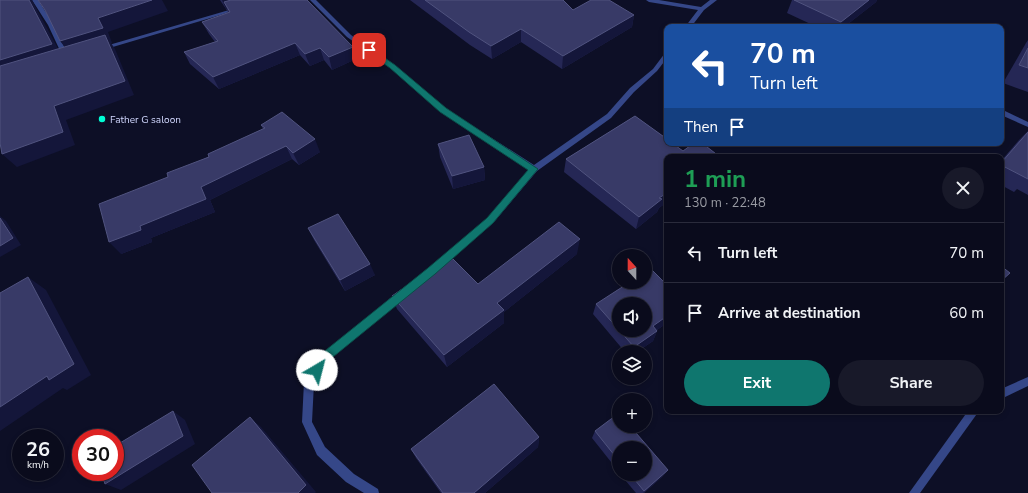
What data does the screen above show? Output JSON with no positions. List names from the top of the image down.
{
  "places": ["Father G saloon"],
  "north": "top",
  "page": {
    "turn": ["70 m", "Turn left"],
    "then": "Then",
    "heading": ["1 min", "130 m · 22:48"],
    "list": [
      {
        "name": "Turn left",
        "value": "70 m"
      },
      {
        "name": "Arrive at destination",
        "value": "60 m"
      }
    ],
    "map_buttons": ["+", "−"],
    "buttons": ["Exit", "Share"],
    "speed": "26 km/h",
    "limit": "30"
  }
}
